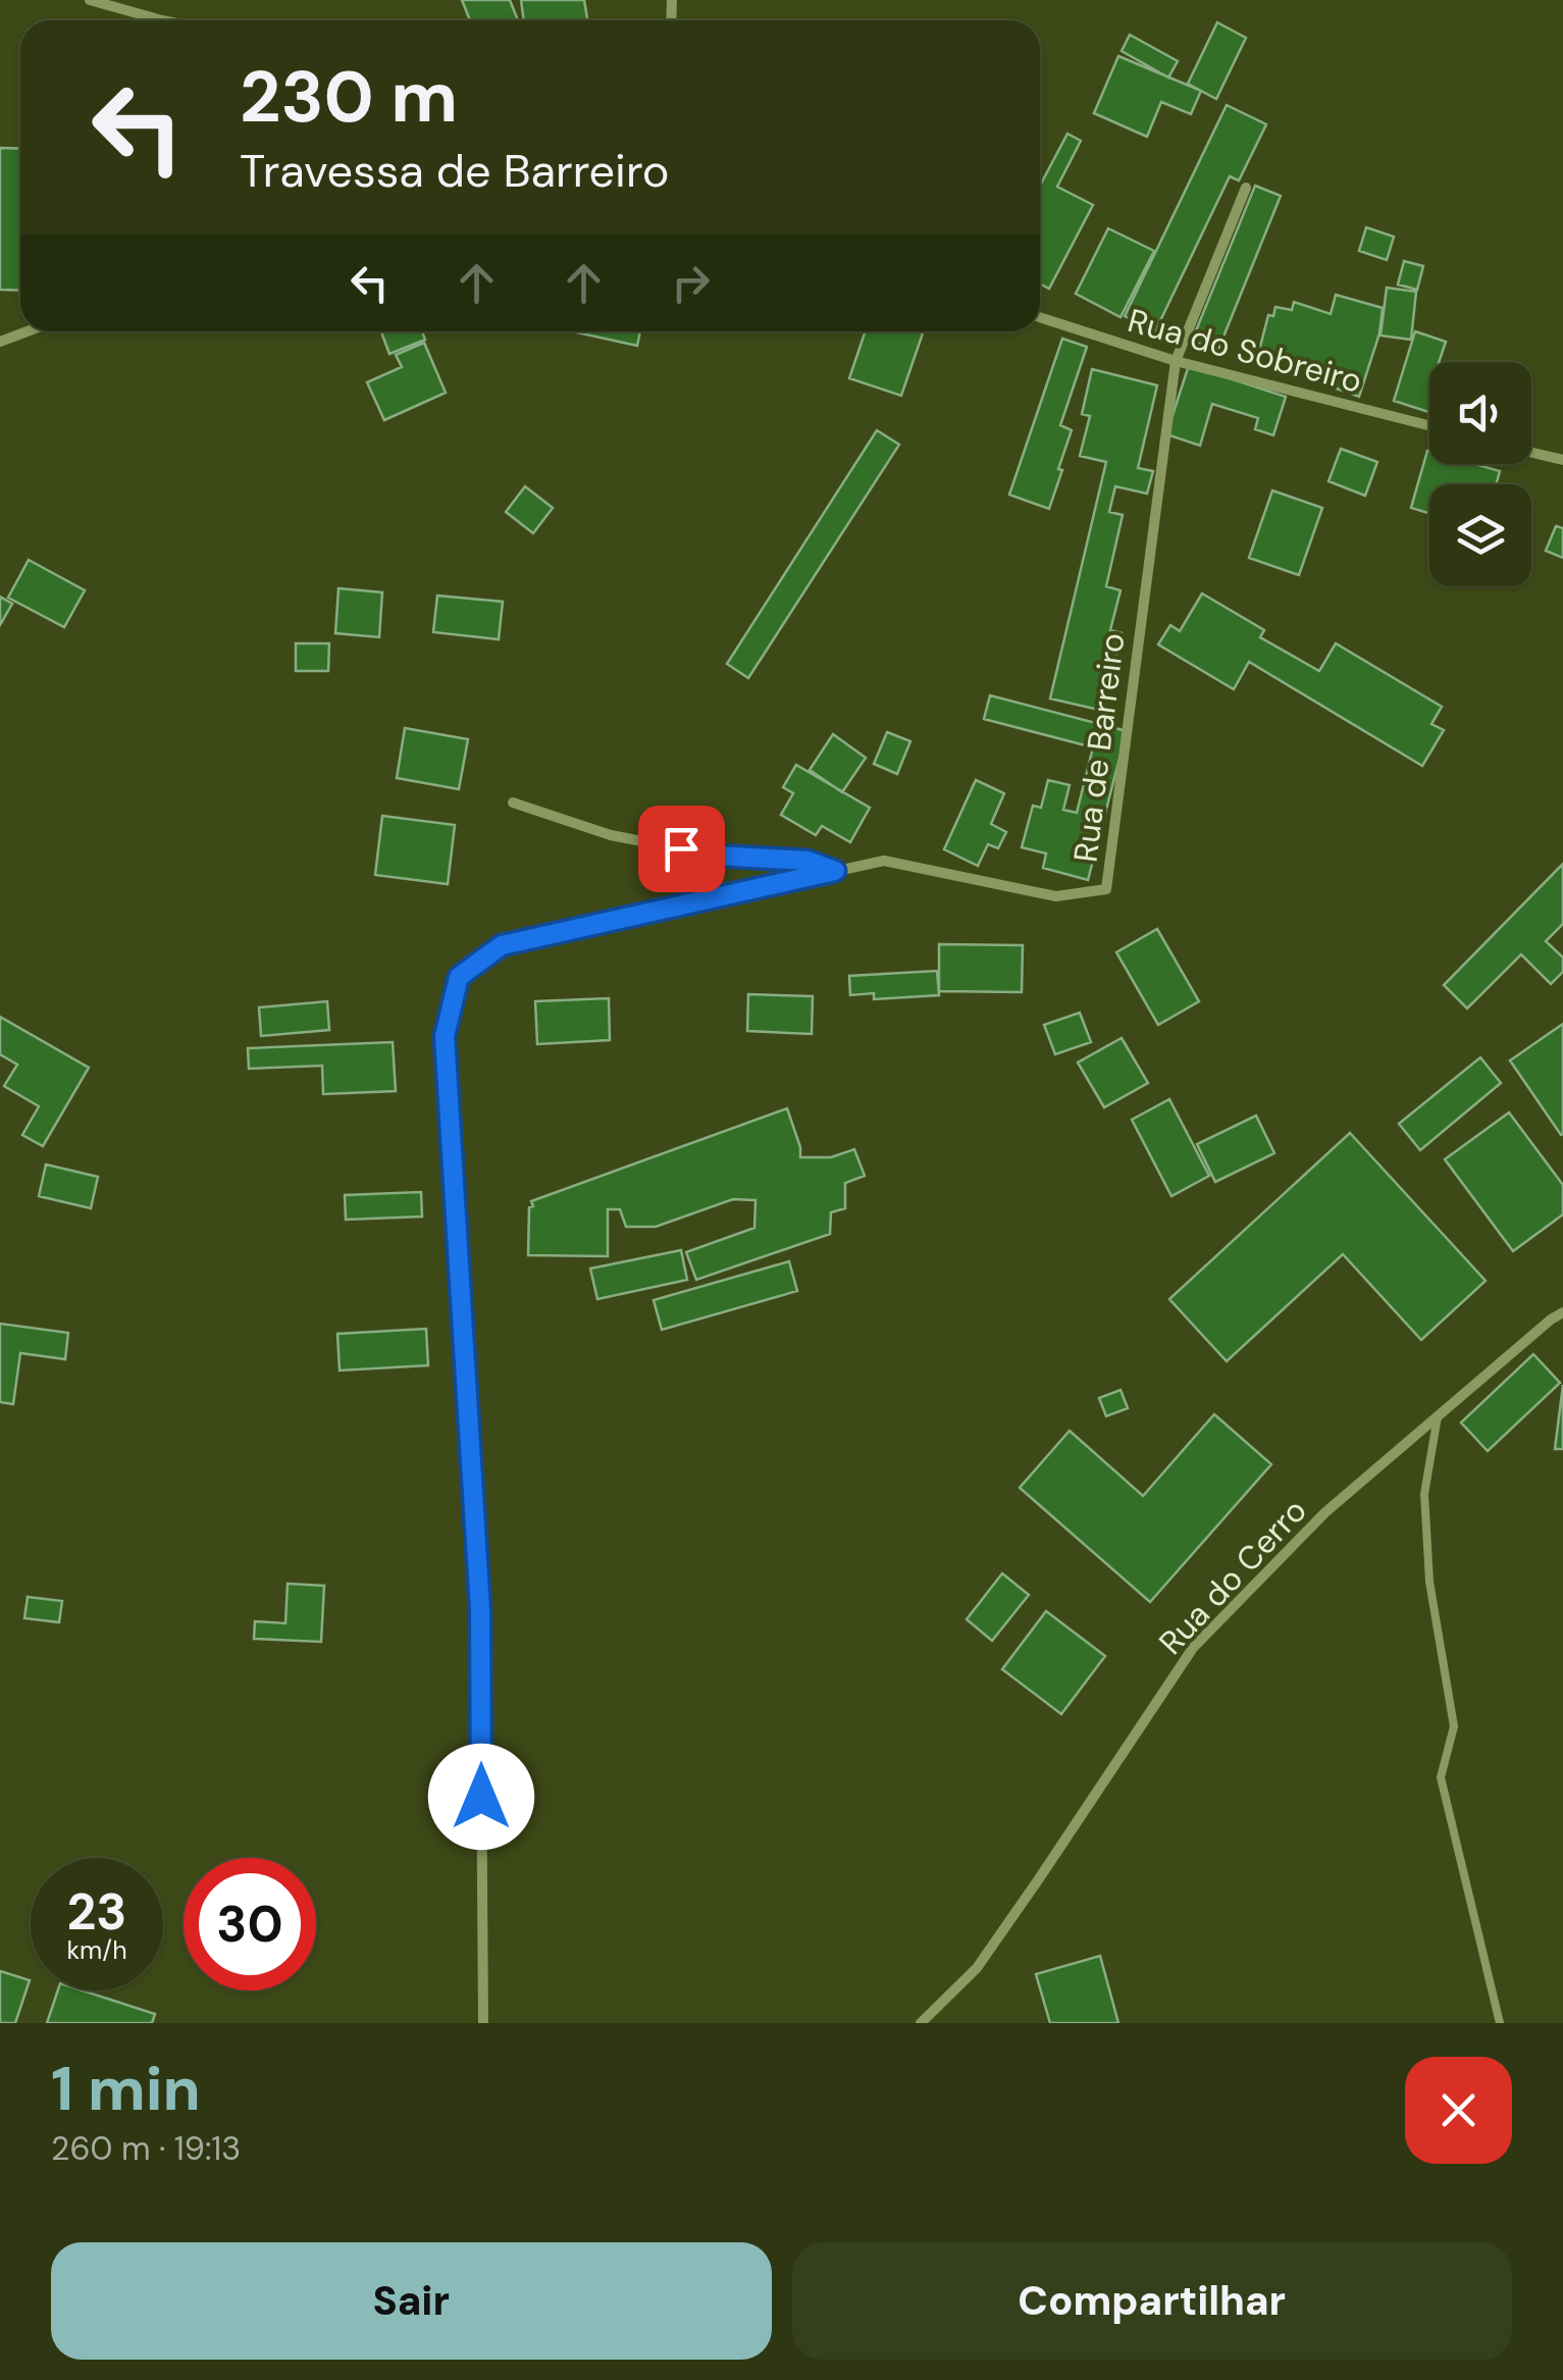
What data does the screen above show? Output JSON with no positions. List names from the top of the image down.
{
  "streets": {
    "street": ["Rua do Sobreiro", "Rua de Barreiro", "Rua do Cerro"]
  },
  "crossings": [
    ["Rua do Sobreiro", "Rua de Barreiro"]
  ],
  "page": {
    "turn": ["230 m", "Travessa de Barreiro"],
    "speed": "23 km/h",
    "limit": "30",
    "heading": ["1 min", "260 m · 19:13"],
    "buttons": ["Sair", "Compartilhar"]
  }
}
